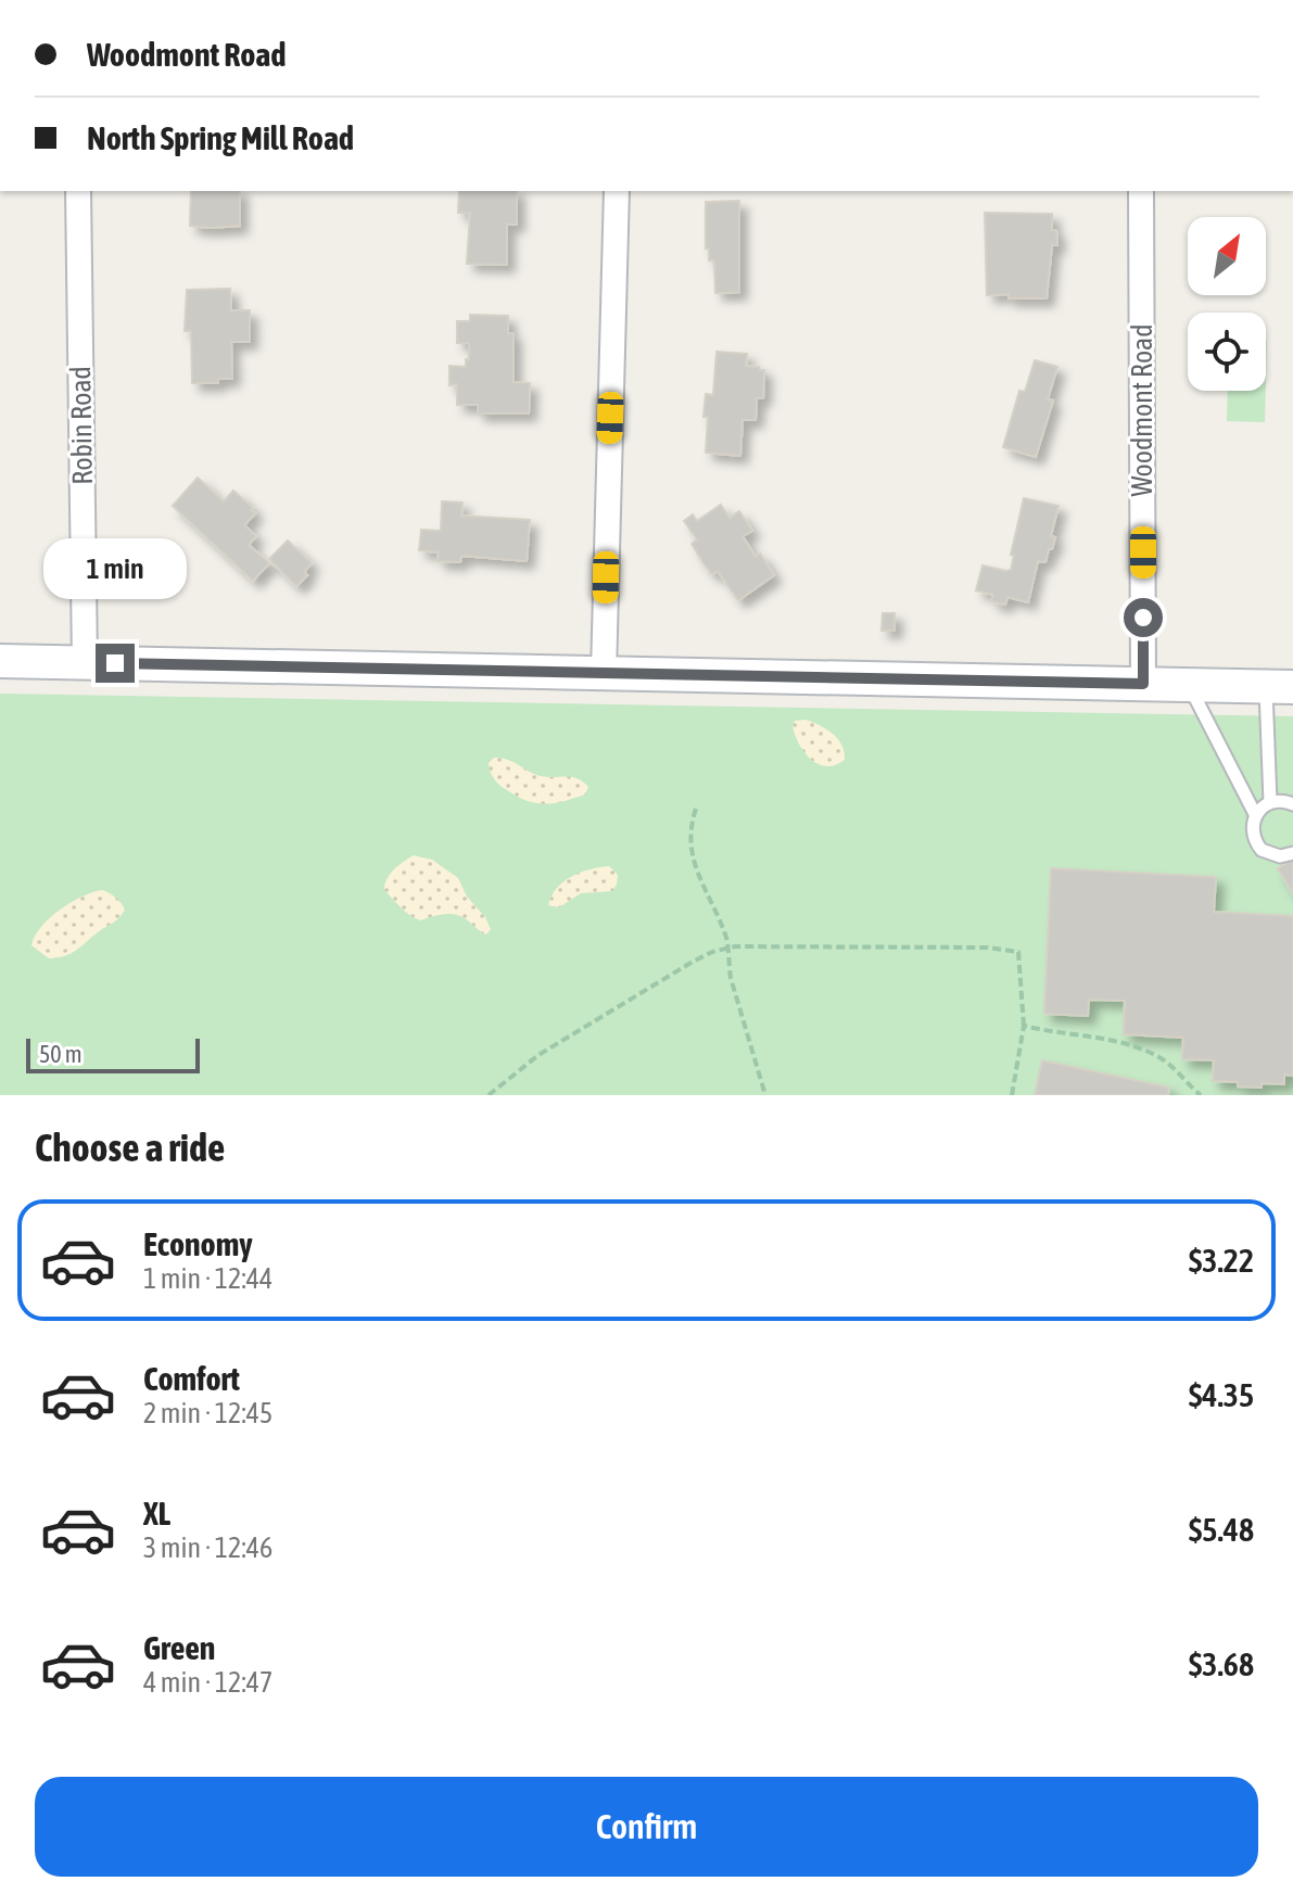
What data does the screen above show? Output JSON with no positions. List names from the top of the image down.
{
  "streets": {
    "street": ["Woodmont Road", "Robin Road"]
  },
  "scale_bar": "50 m",
  "north": "top right",
  "page": {
    "banner": ["Woodmont Road", "North Spring Mill Road"],
    "bubble": "1 min",
    "scale": "50 m",
    "heading": "Choose a ride",
    "list": [
      {
        "name": "Economy",
        "note": "1 min · 12:44",
        "value": "$3.22"
      },
      {
        "name": "Comfort",
        "note": "2 min · 12:45",
        "value": "$4.35"
      },
      {
        "name": "XL",
        "note": "3 min · 12:46",
        "value": "$5.48"
      },
      {
        "name": "Green",
        "note": "4 min · 12:47",
        "value": "$3.68"
      }
    ],
    "buttons": "Confirm"
  }
}
